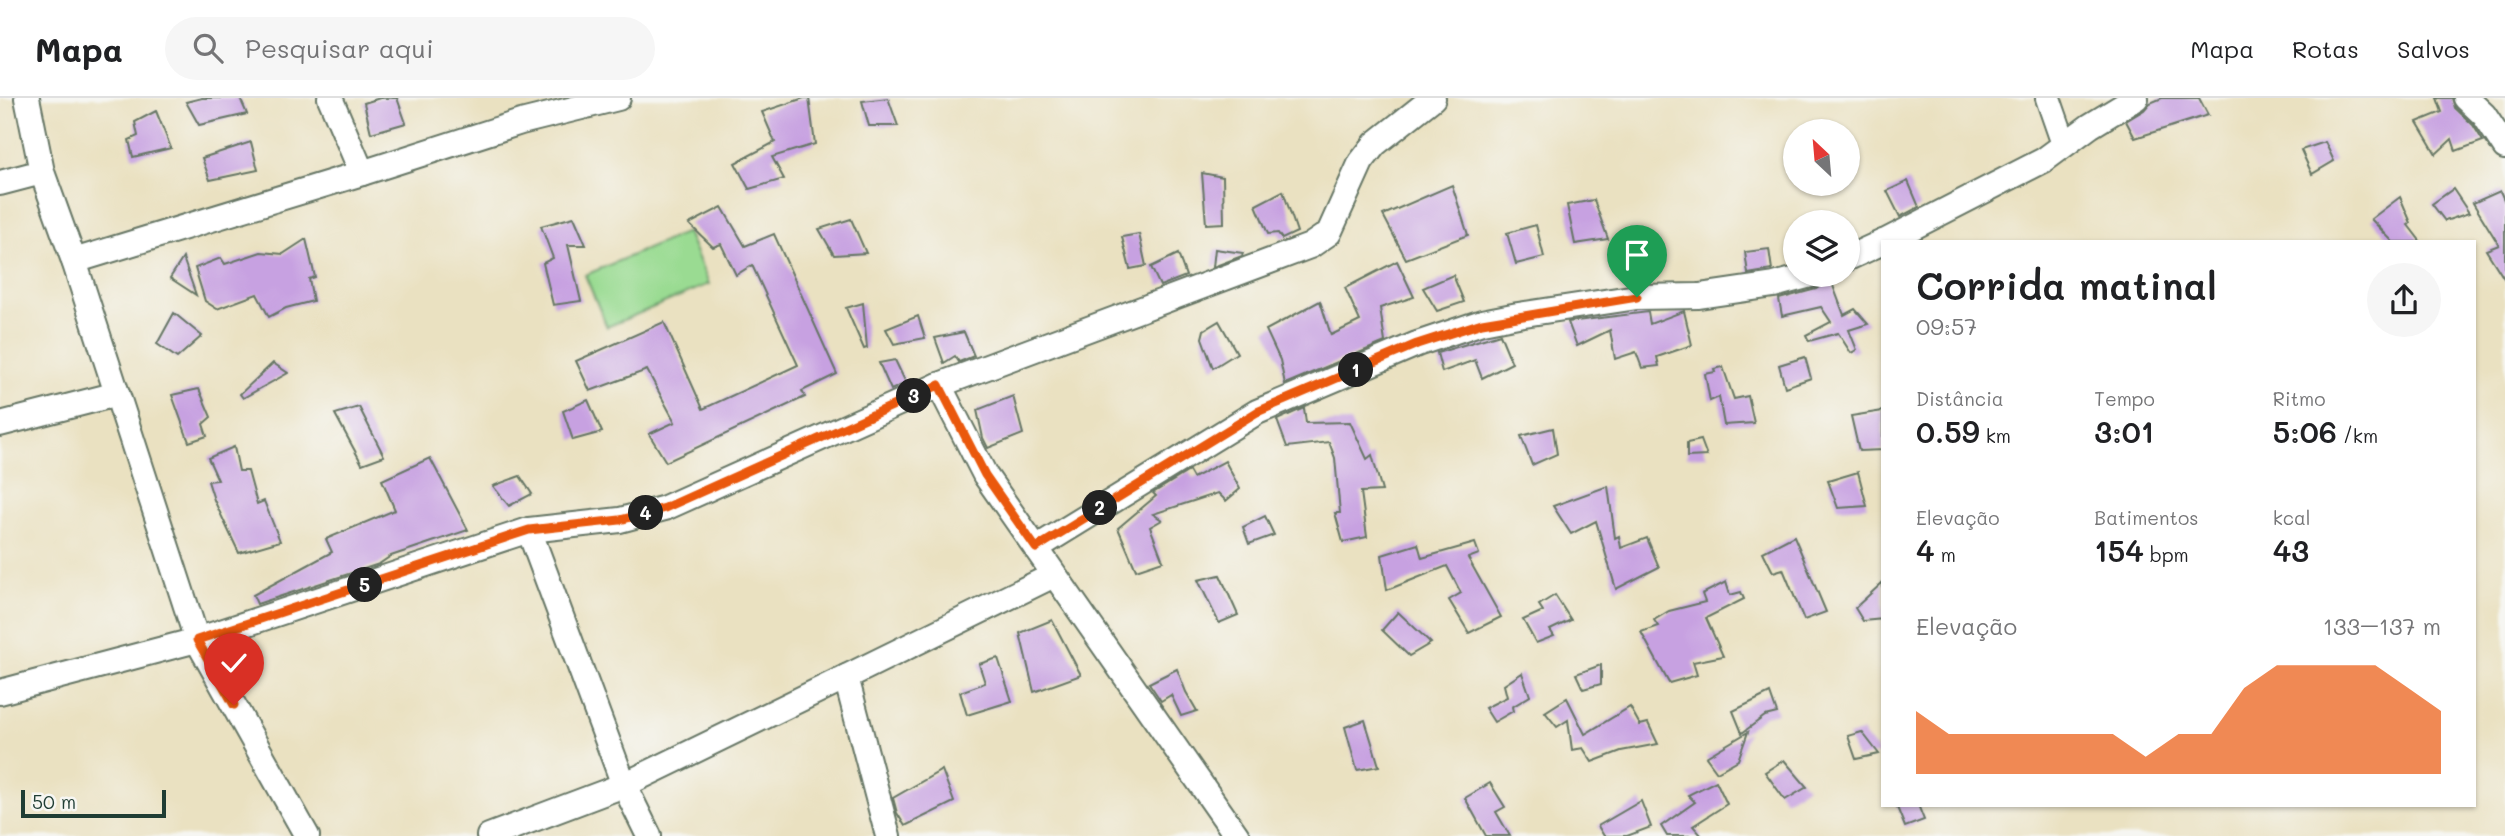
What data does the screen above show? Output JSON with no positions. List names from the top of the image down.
{
  "scale_bar": "50 m",
  "north": "top left",
  "page": {
    "header": "Mapa",
    "search": "Pesquisar aqui",
    "nav": ["Mapa", "Rotas", "Salvos"],
    "heading": ["Corrida matinal", "09:57"],
    "pins": [
      "1",
      "3",
      "2",
      "4",
      "5"
    ],
    "stats": [
      ["Distância", "0.59 km"],
      ["Tempo", "3:01"],
      ["Ritmo", "5:06 /km"],
      ["Elevação", "4 m"],
      ["Batimentos", "154 bpm"],
      ["kcal", "43"]
    ],
    "chart": ["Elevação", "133–137 m"],
    "scale": "50 m"
  }
}
